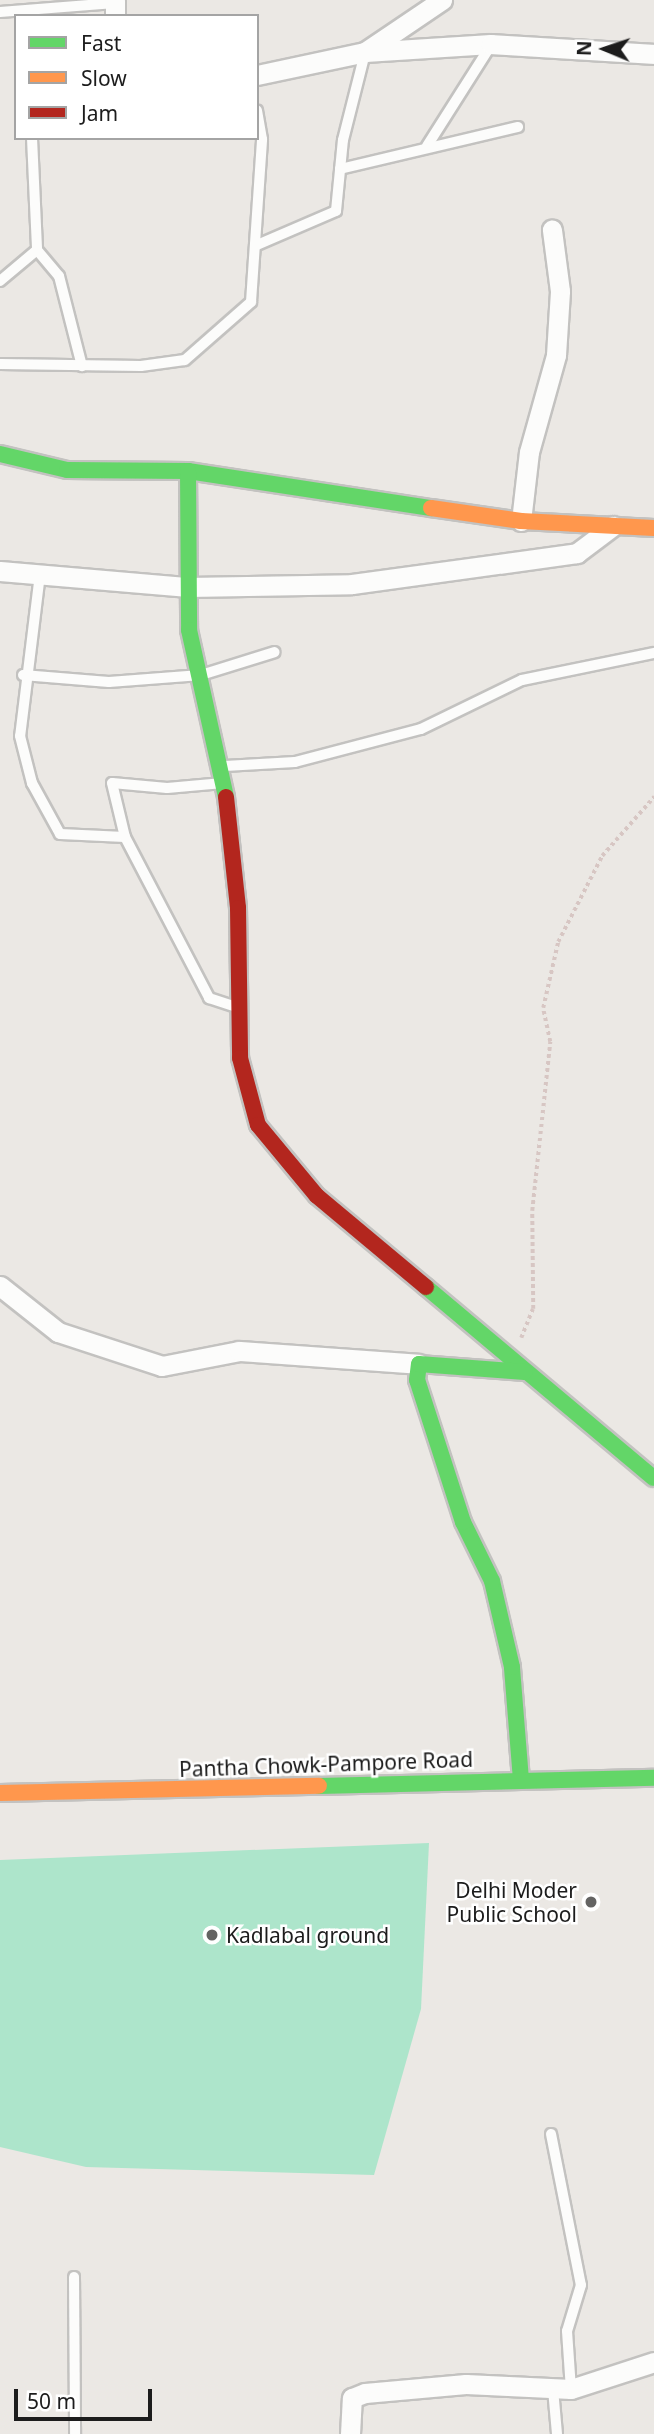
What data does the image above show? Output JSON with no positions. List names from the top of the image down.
{
  "streets": {
    "street": ["Pantha Chowk-Pampore Road"]
  },
  "places": ["Delhi Moder Public School", "Kadlabal ground"],
  "legend": ["Fast", "Slow", "Jam"],
  "scale_bar": "50 m",
  "north": "left"
}
